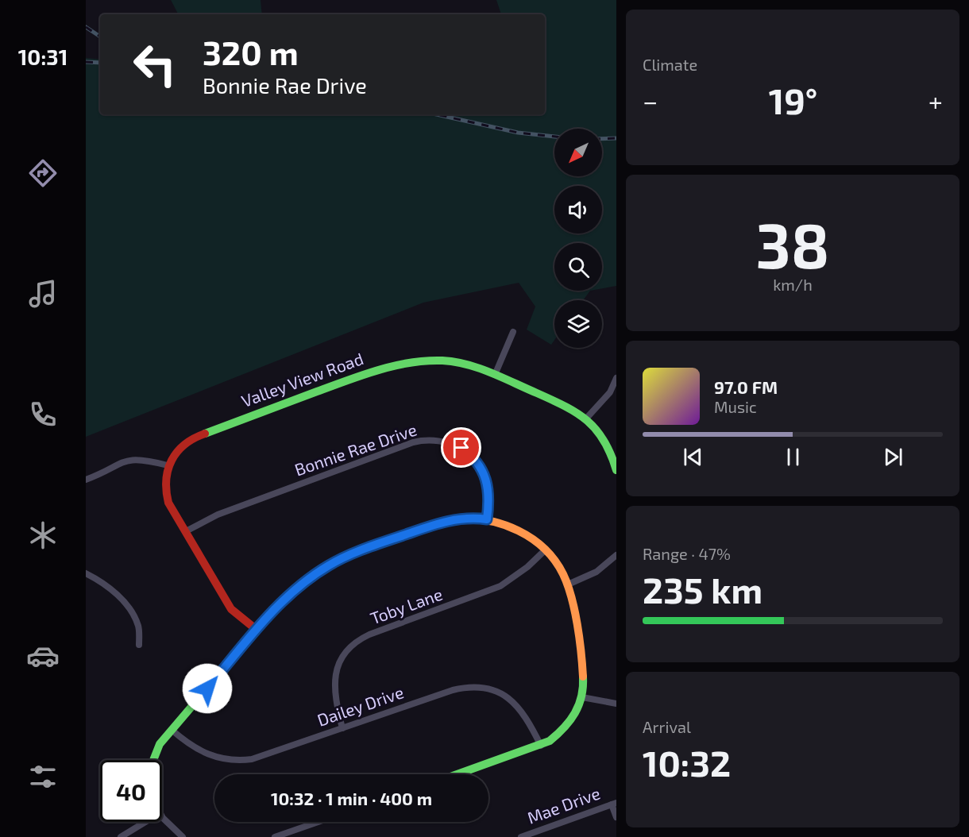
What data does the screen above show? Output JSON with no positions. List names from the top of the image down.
{
  "streets": {
    "street": [
      "Valley View Road",
      "Bonnie Rae Drive",
      "Toby Lane",
      "Dailey Drive",
      "Mae Drive"
    ]
  },
  "crossings": [
    ["Valley View Road", "Bonnie Rae Drive"],
    ["Toby Lane", "Dailey Drive"]
  ],
  "north": "bottom left",
  "page": {
    "tabs": "10:31",
    "tile": [
      "Climate",
      ["38", "km/h"],
      ["Range · 47%", "235 km"],
      ["Arrival", "10:32"]
    ],
    "turn": ["320 m", "Bonnie Rae Drive"],
    "heat": ["−", "19°", "+"],
    "song": ["97.0 FM", "Music"],
    "limit": "40",
    "trip": "10:32 · 1 min · 400 m"
  }
}
